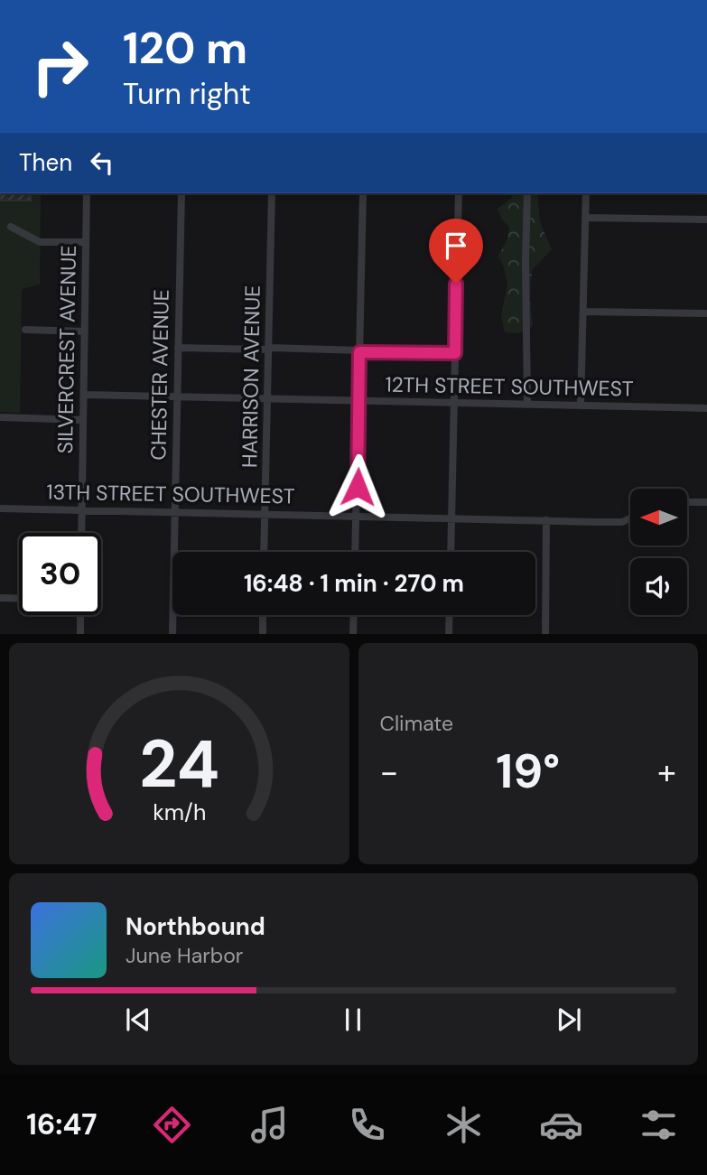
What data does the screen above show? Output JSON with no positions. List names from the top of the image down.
{
  "streets": {
    "street": [
      "SILVERCREST AVENUE",
      "CHESTER AVENUE",
      "HARRISON AVENUE",
      "12TH STREET SOUTHWEST",
      "13TH STREET SOUTHWEST"
    ]
  },
  "crossings": [
    ["SILVERCREST AVENUE", "12TH STREET SOUTHWEST"],
    ["SILVERCREST AVENUE", "13TH STREET SOUTHWEST"],
    ["CHESTER AVENUE", "12TH STREET SOUTHWEST"],
    ["CHESTER AVENUE", "13TH STREET SOUTHWEST"],
    ["HARRISON AVENUE", "12TH STREET SOUTHWEST"],
    ["HARRISON AVENUE", "13TH STREET SOUTHWEST"]
  ],
  "north": "left",
  "page": {
    "turn": ["120 m", "Turn right"],
    "then": "Then",
    "limit": "30",
    "trip": "16:48 · 1 min · 270 m",
    "tile": "Climate",
    "heat": ["−", "19°", "+"],
    "song": ["Northbound", "June Harbor"],
    "tabs": "16:47",
    "gauge": ["24", "km/h"]
  }
}
